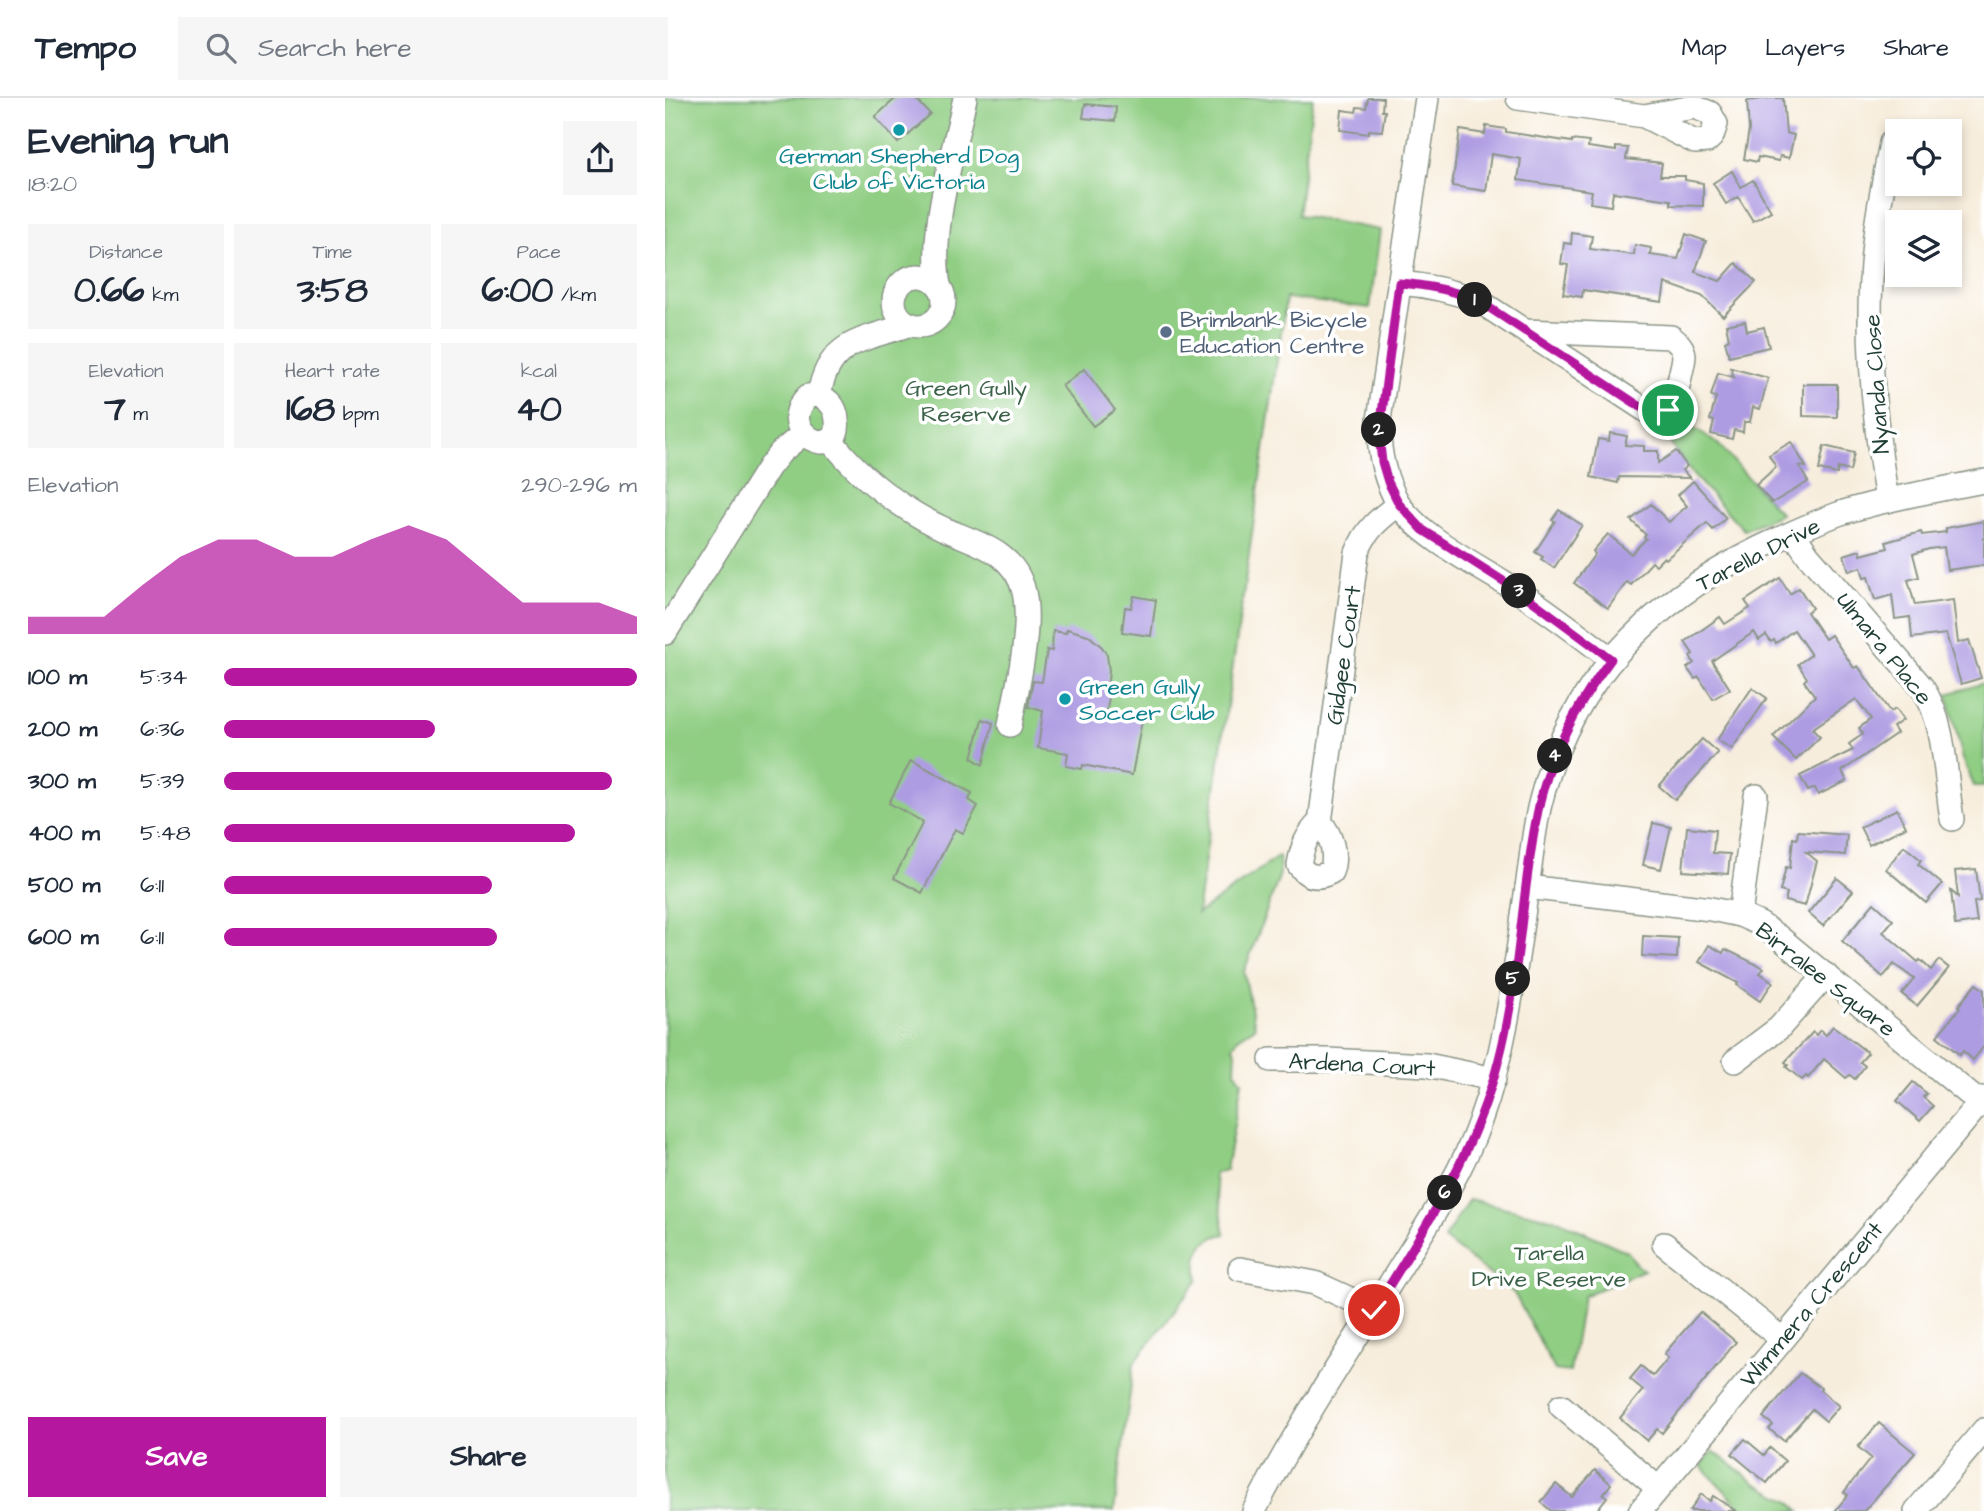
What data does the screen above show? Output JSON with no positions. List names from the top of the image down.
{
  "streets": {
    "street": [
      "Nyanda Close",
      "Tarella Drive",
      "Ulmara Place",
      "Gidgee Court",
      "Birralee Square",
      "Ardena Court",
      "Wimmera Crescent"
    ]
  },
  "crossings": [
    ["Nyanda Close", "Tarella Drive"],
    ["Tarella Drive", "Ulmara Place"],
    ["Tarella Drive", "Birralee Square"],
    ["Tarella Drive", "Ardena Court"],
    ["Birralee Square", "Wimmera Crescent"]
  ],
  "parks": ["Green Gully Reserve", "Tarella Drive Reserve"],
  "places": ["German Shepherd Dog Club of Victoria", "Brimbank Bicycle Education Centre", "Green Gully Soccer Club"],
  "page": {
    "header": "Tempo",
    "search": "Search here",
    "nav": ["Map", "Layers", "Share"],
    "heading": ["Evening run", "18:20"],
    "stats": [
      ["Distance", "0.66 km"],
      ["Time", "3:58"],
      ["Pace", "6:00 /km"],
      ["Elevation", "7 m"],
      ["Heart rate", "168 bpm"],
      ["kcal", "40"]
    ],
    "pins": [
      "1",
      "2",
      "3",
      "4",
      "5",
      "6"
    ],
    "chart": ["Elevation", "290–296 m"],
    "list": [
      {
        "name": "100 m",
        "note": "5:34"
      },
      {
        "name": "200 m",
        "note": "6:36"
      },
      {
        "name": "300 m",
        "note": "5:39"
      },
      {
        "name": "400 m",
        "note": "5:48"
      },
      {
        "name": "500 m",
        "note": "6:11"
      },
      {
        "name": "600 m",
        "note": "6:11"
      }
    ],
    "buttons": ["Save", "Share"]
  }
}
